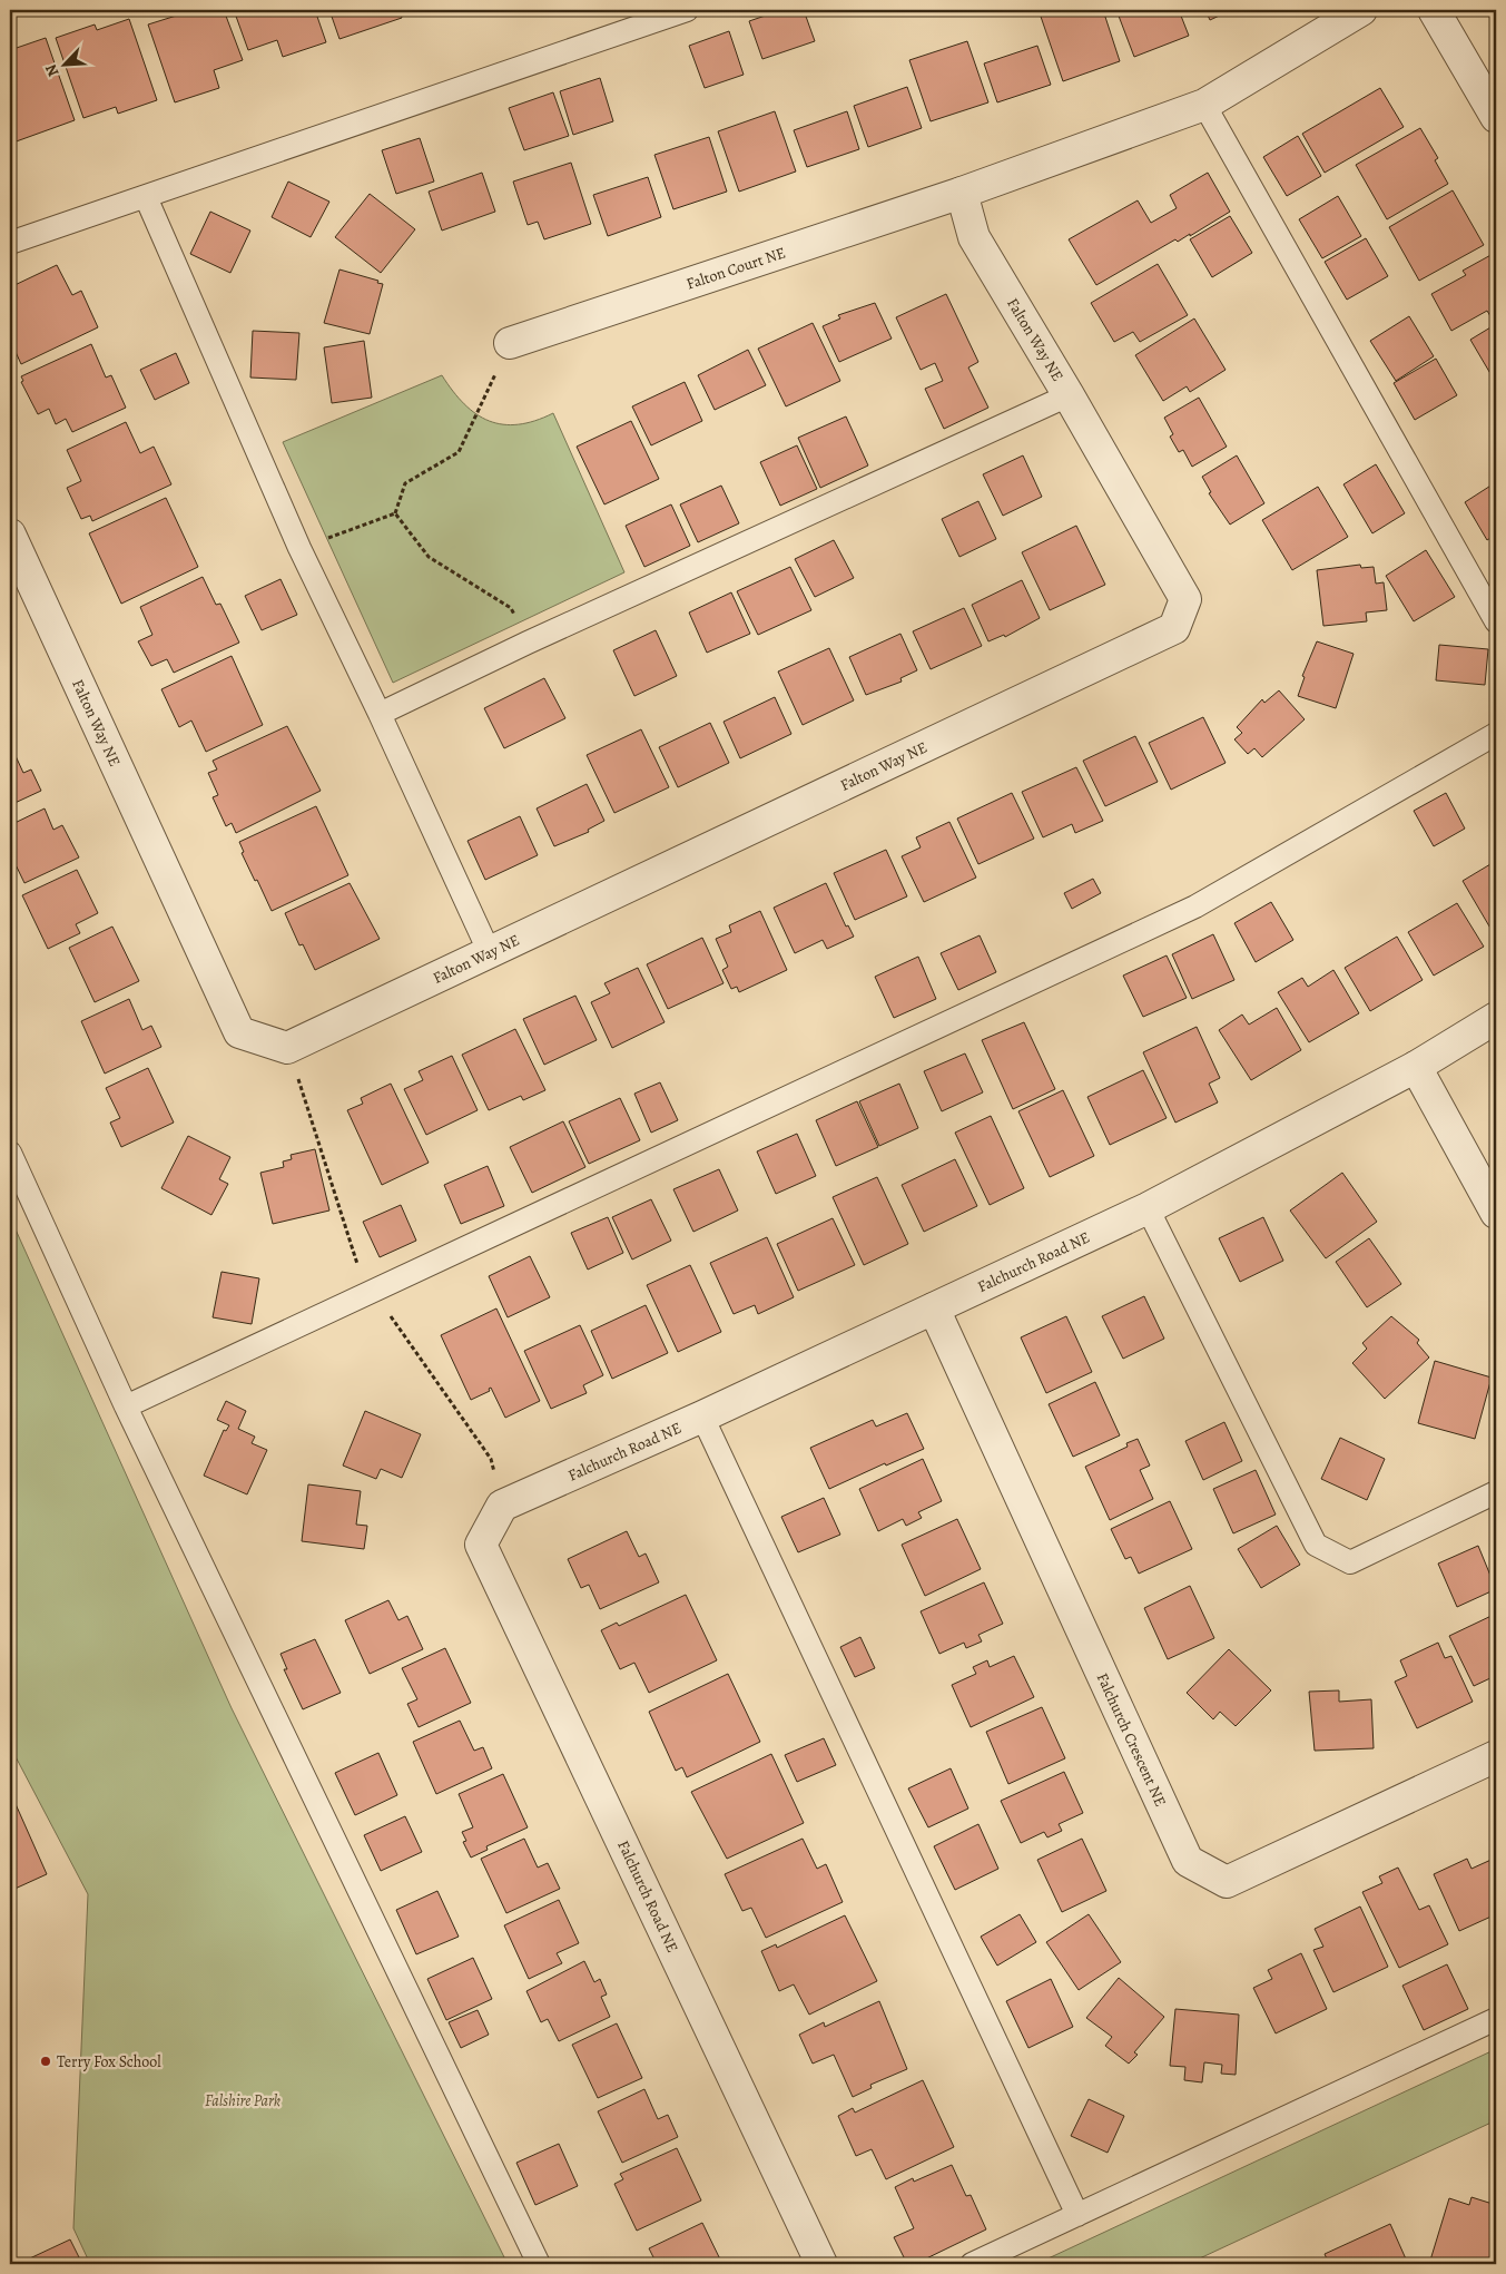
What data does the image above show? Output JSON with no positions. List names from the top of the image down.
{
  "streets": {
    "street": [
      "Falton Court NE",
      "Falton Way NE",
      "Falchurch Road NE",
      "Falchurch Crescent NE"
    ]
  },
  "crossings": [
    ["Falton Court NE", "Falton Way NE"],
    ["Falchurch Road NE", "Falchurch Crescent NE"]
  ],
  "parks": ["Falshire Park"],
  "places": ["Terry Fox School"],
  "north": "bottom left"
}
